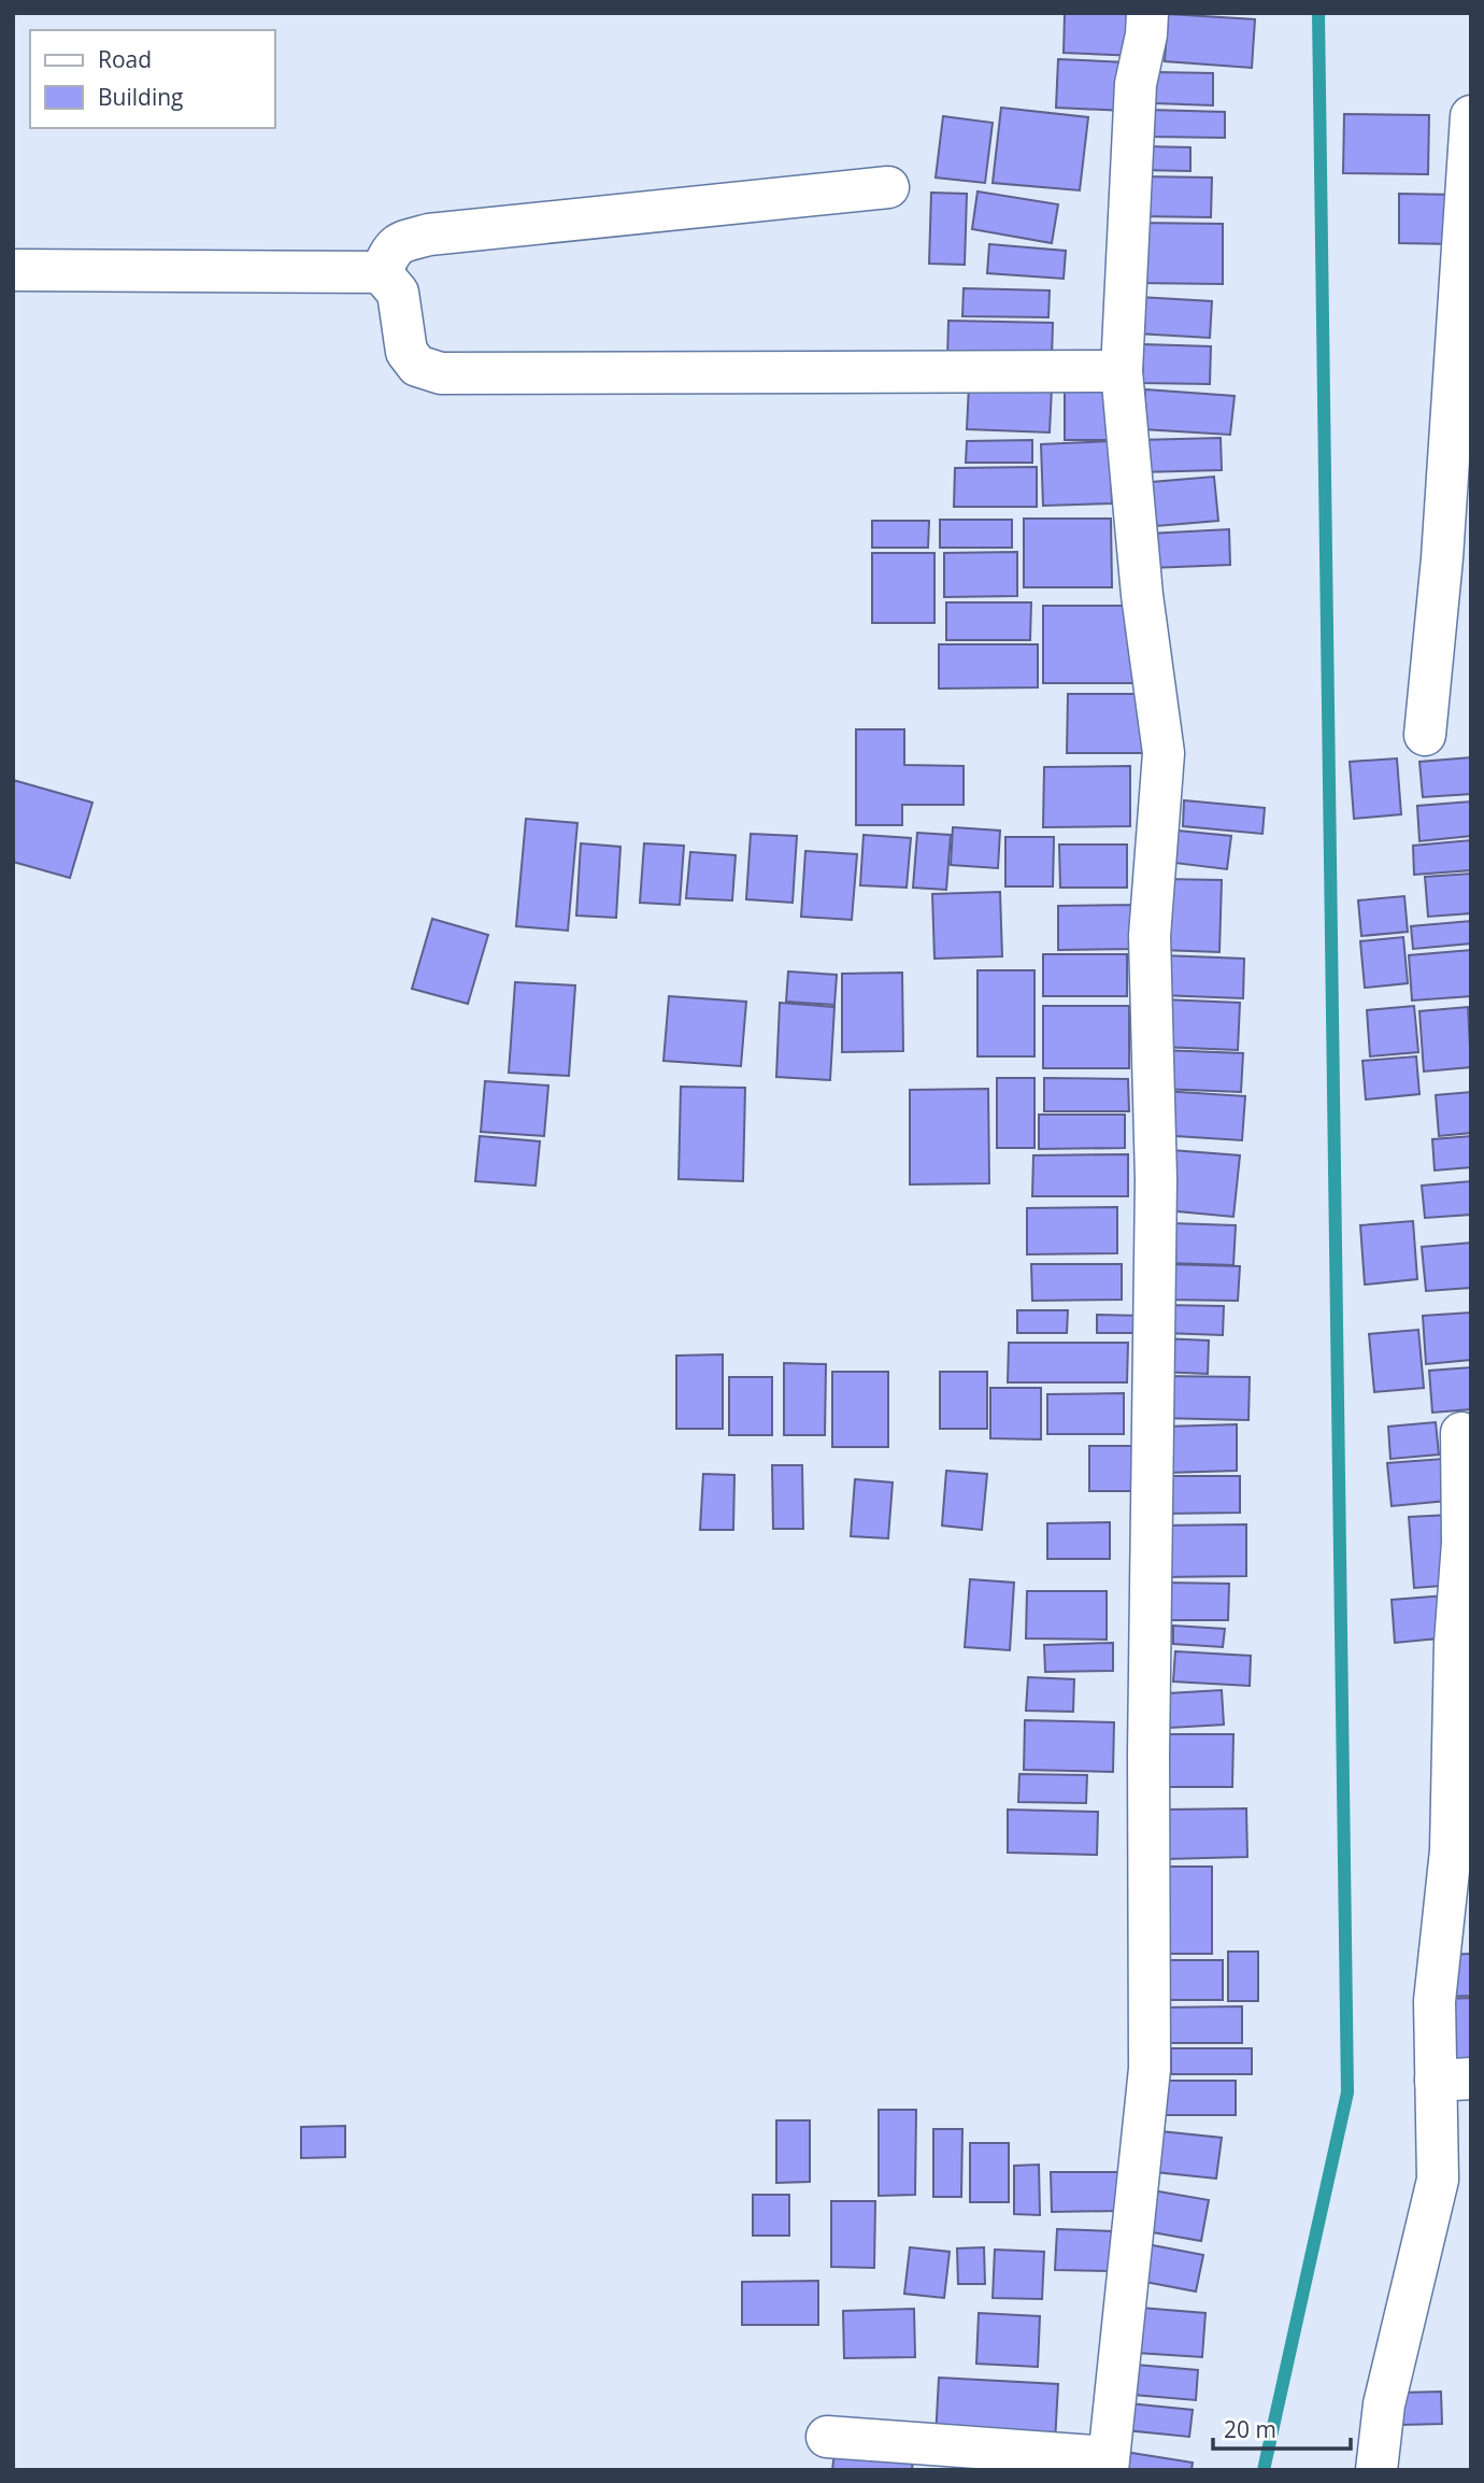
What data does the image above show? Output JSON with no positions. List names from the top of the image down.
{
  "legend": ["Road", "Building"],
  "scale_bar": "20 m"
}
